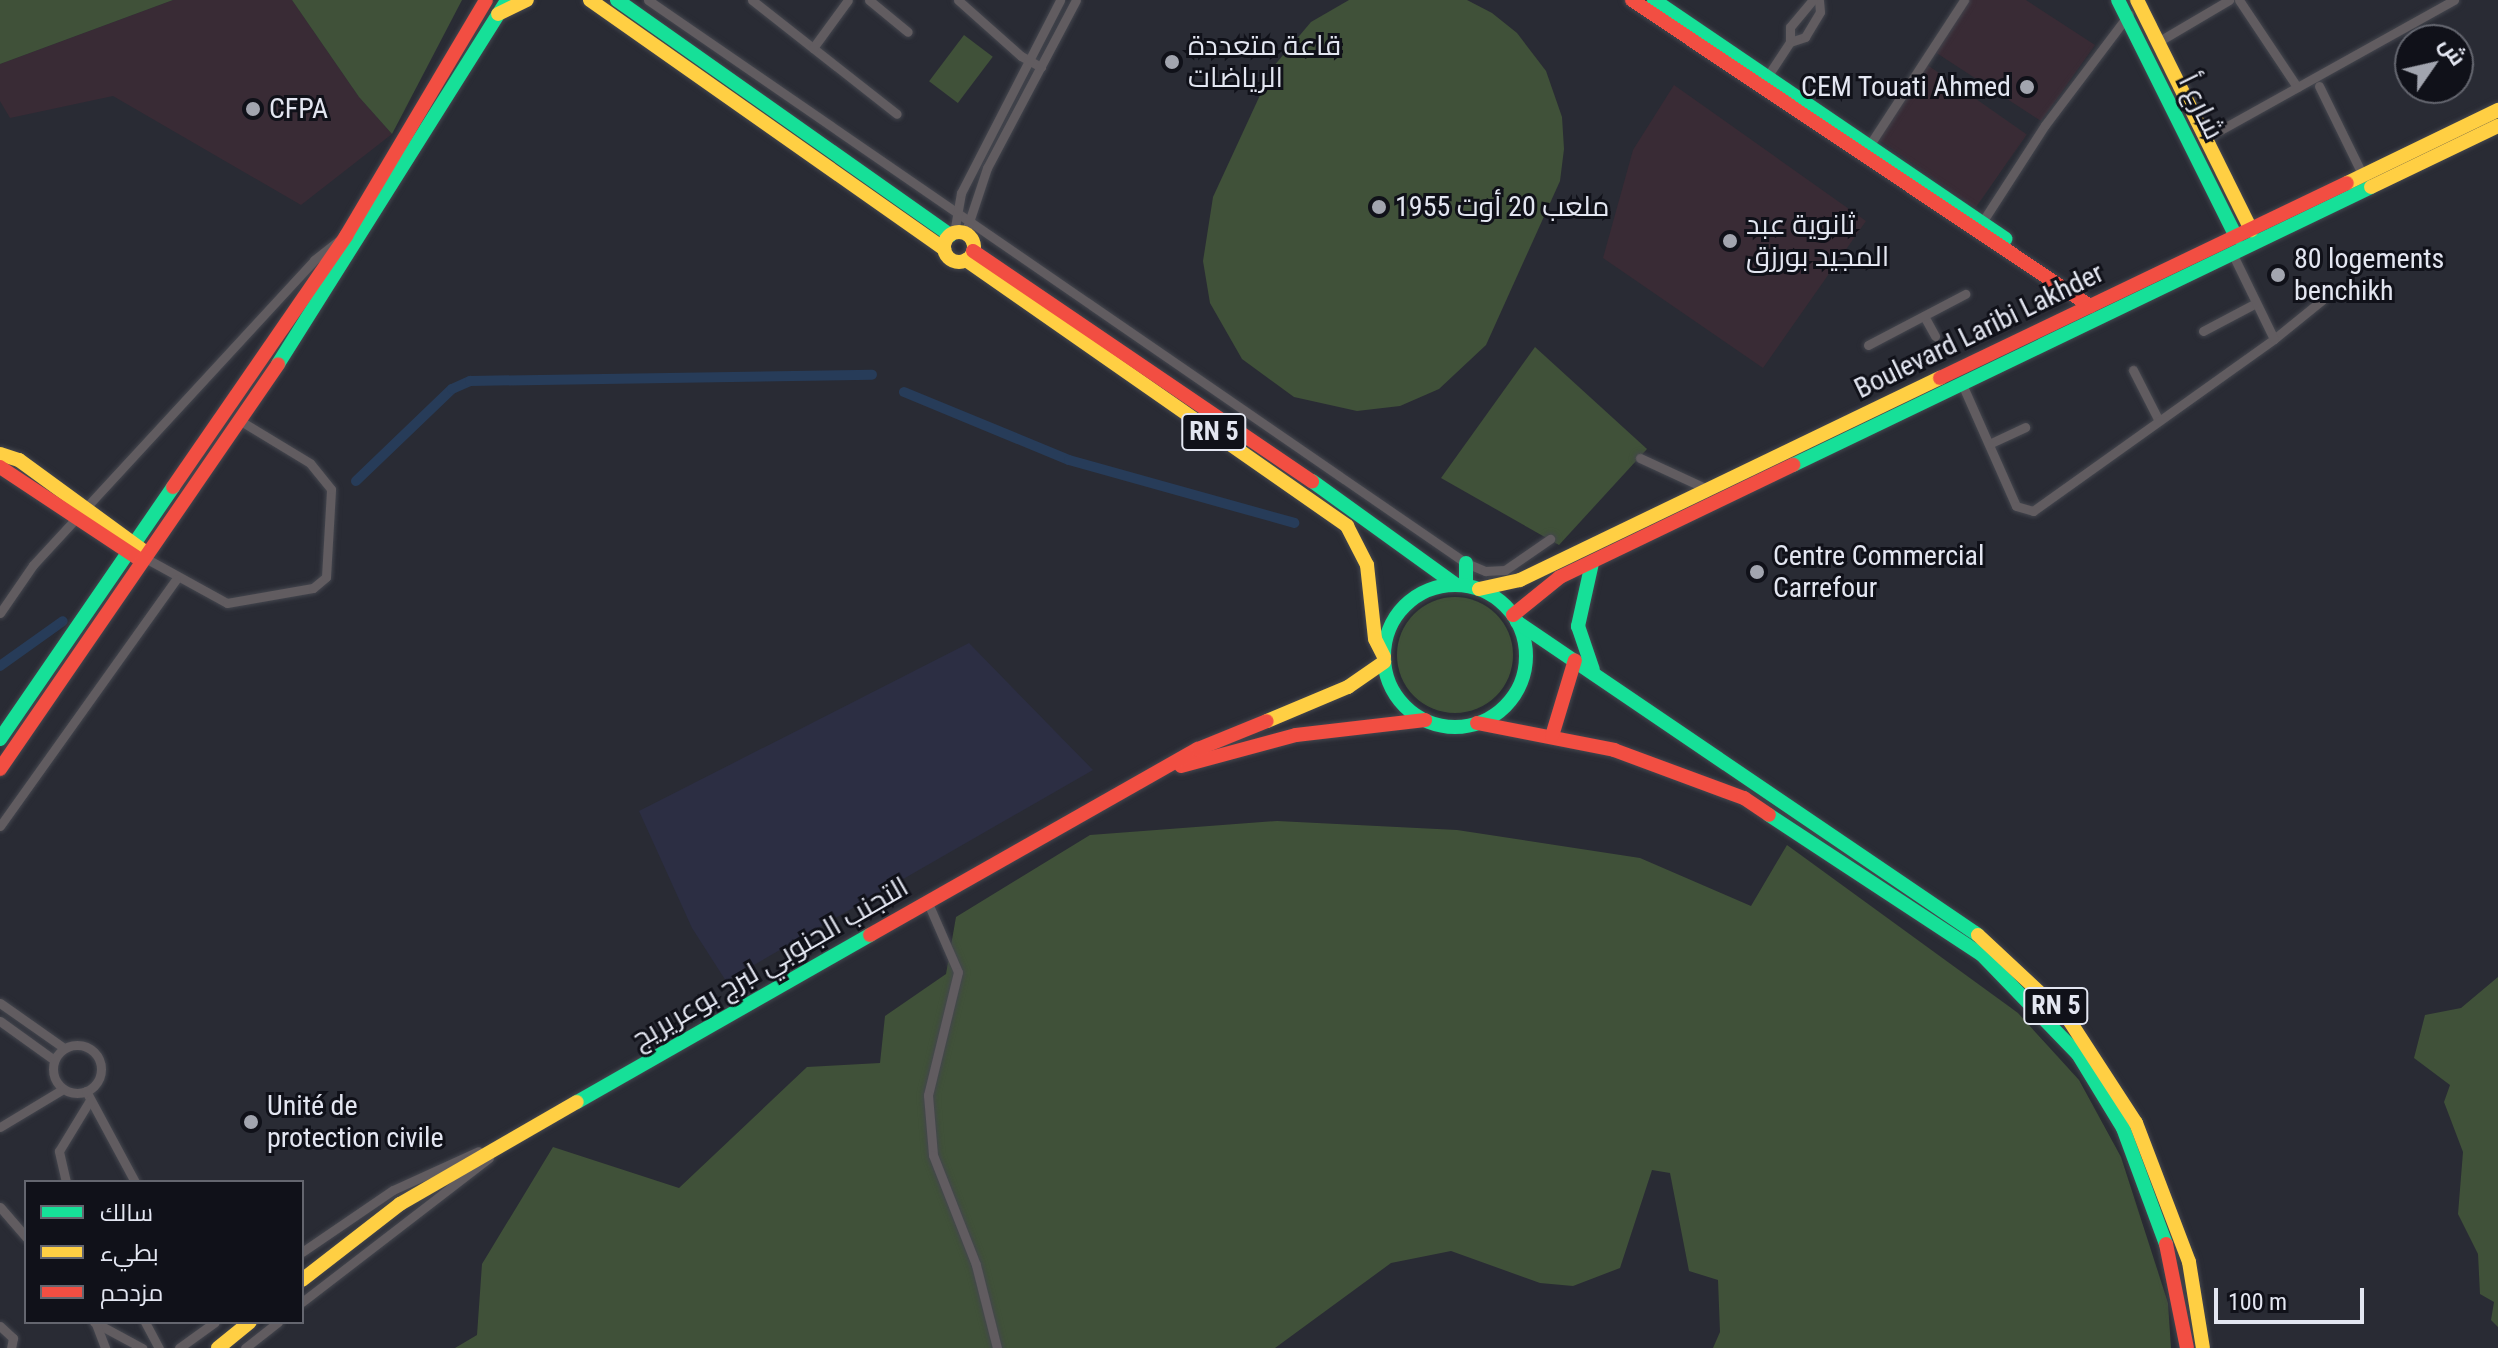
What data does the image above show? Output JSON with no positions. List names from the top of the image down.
{
  "streets": {
    "main road": [
      "شارع أ",
      "Boulevard Laribi Lakhder",
      "RN 5",
      "التجنب الجنوبي لبرج بوعريريج"
    ]
  },
  "crossings": [
    ["شارع أ", "Boulevard Laribi Lakhder"],
    ["Boulevard Laribi Lakhder", "RN 5"],
    ["Boulevard Laribi Lakhder", "التجنب الجنوبي لبرج بوعريريج"],
    ["RN 5", "التجنب الجنوبي لبرج بوعريريج"]
  ],
  "places": [
    "قاعة متعددة الرياضات",
    "CEM Touati Ahmed",
    "CFPA",
    "ملعب 20 أوت 1955",
    "ثانوية عبد المجيد بورزق",
    "80 logements benchikh",
    "Centre Commercial Carrefour",
    "Unité de protection civile"
  ],
  "legend": ["سالك", "بطيء", "مزدحم"],
  "scale_bar": "100 m",
  "north": "top right"
}
